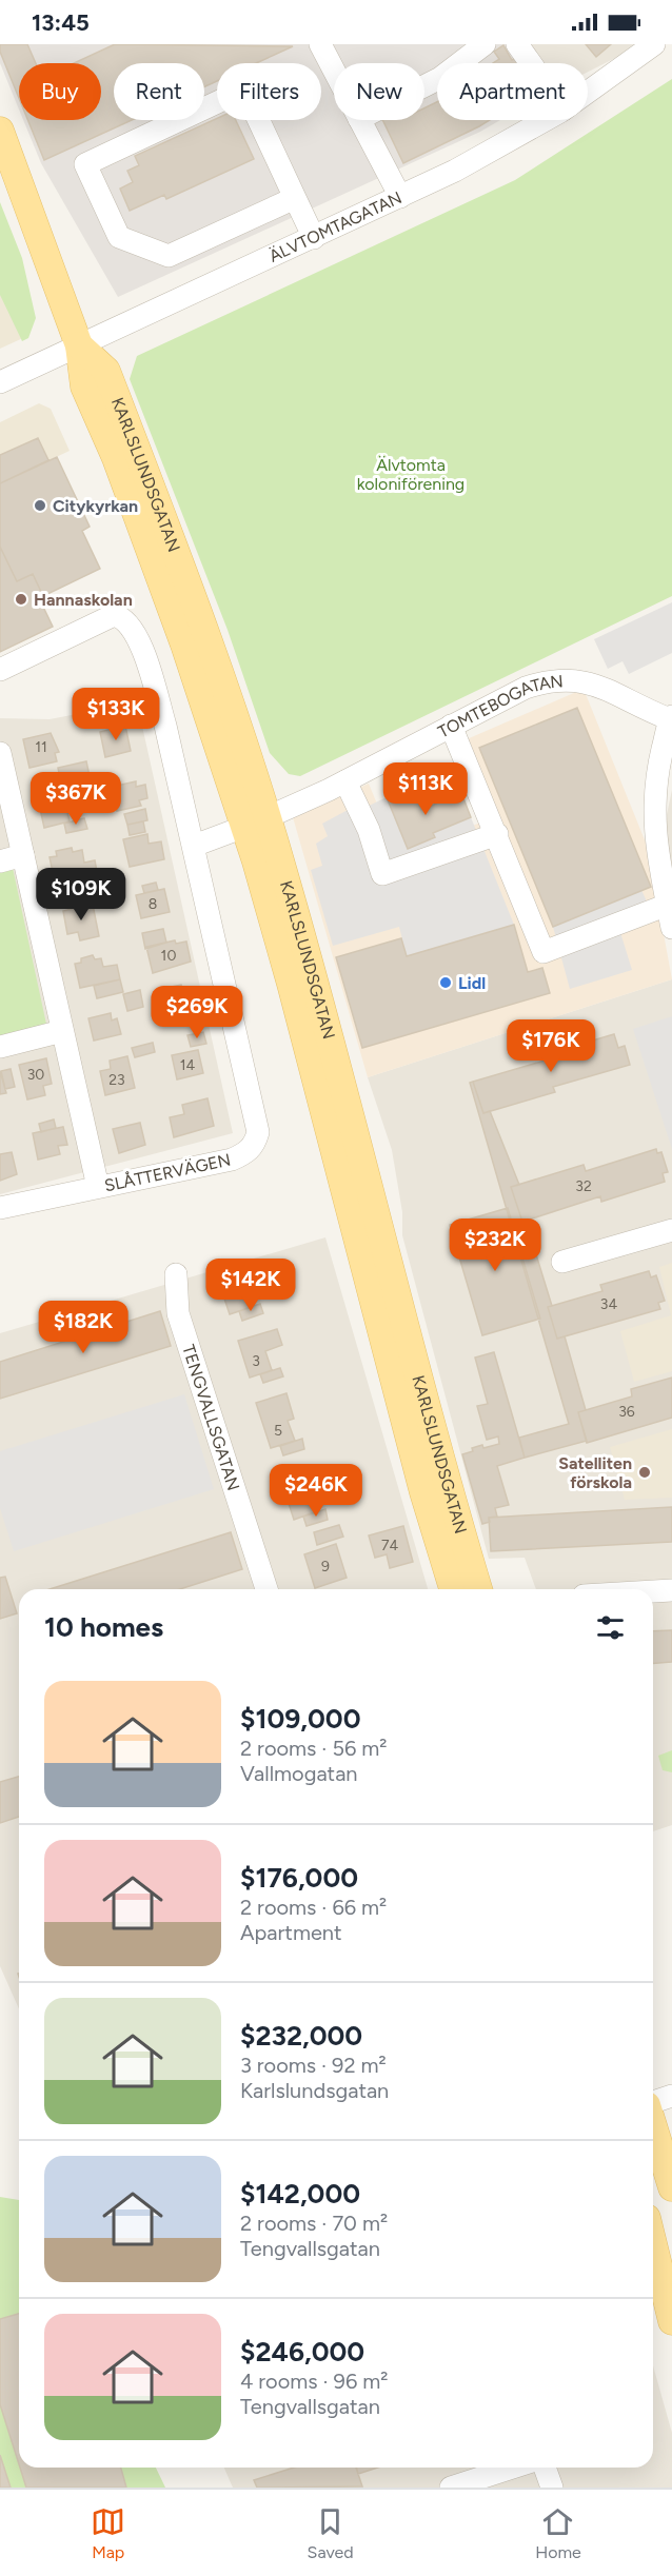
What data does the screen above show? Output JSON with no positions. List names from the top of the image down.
{
  "streets": {
    "main road": ["KARLSLUNDSGATAN"],
    "street": [
      "ÄLVTOMTAGATAN",
      "TOMTEBOGATAN",
      "SLÅTTERVÄGEN",
      "TENGVALLSGATAN"
    ]
  },
  "crossings": [
    ["ÄLVTOMTAGATAN", "KARLSLUNDSGATAN"],
    ["KARLSLUNDSGATAN", "TOMTEBOGATAN"]
  ],
  "parks": ["Älvtomta koloniförening"],
  "places": [
    "Citykyrkan",
    "Hannaskolan",
    "Lidl",
    "Satelliten förskola"
  ],
  "house_numbers": [
    "11",
    "8",
    "10",
    "14",
    "30",
    "23",
    "32",
    "34",
    "3",
    "36",
    "5",
    "74",
    "9"
  ],
  "page": {
    "status": "13:45",
    "chip": [
      "Buy",
      "Rent",
      "Filters",
      "New",
      "Apartment"
    ],
    "price": [
      "$133K",
      "$113K",
      "$367K",
      "$109K",
      "$269K",
      "$176K",
      "$232K",
      "$142K",
      "$182K",
      "$246K"
    ],
    "heading": "10 homes",
    "list": [
      {
        "name": "$109,000",
        "note": "2 rooms · 56 m² · Vallmogatan"
      },
      {
        "name": "$176,000",
        "note": "2 rooms · 66 m² · Apartment"
      },
      {
        "name": "$232,000",
        "note": "3 rooms · 92 m² · Karlslundsgatan"
      },
      {
        "name": "$142,000",
        "note": "2 rooms · 70 m² · Tengvallsgatan"
      },
      {
        "name": "$246,000",
        "note": "4 rooms · 96 m² · Tengvallsgatan"
      }
    ],
    "tabs": ["Map", "Saved", "Home"]
  }
}
